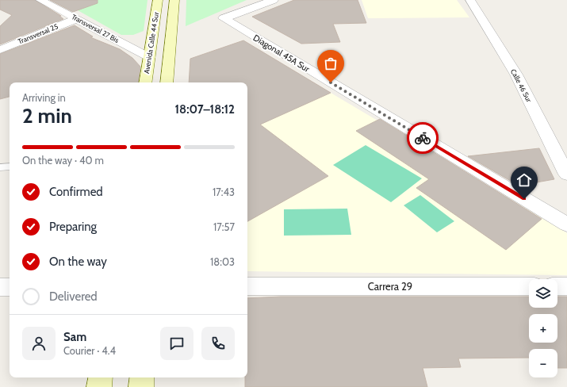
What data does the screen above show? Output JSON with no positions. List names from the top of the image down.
{
  "streets": {
    "main road": ["Avenida Calle 44 Sur"],
    "street": [
      "Transversal 27 Bis",
      "Transversal 25",
      "Diagonal 45A Sur",
      "Calle 46 Sur",
      "Carrera 29"
    ]
  },
  "crossings": [
    ["Transversal 27 Bis", "Transversal 25"],
    ["Transversal 27 Bis", "Avenida Calle 44 Sur"]
  ],
  "page": {
    "heading": ["2 min", "Arriving in", "18:07–18:12"],
    "panel": ["Sam", "Courier · 4.4"],
    "bar": "On the way · 40 m",
    "list": [
      ["Confirmed", "17:43"],
      ["Preparing", "17:57"],
      ["On the way", "18:03"],
      "Delivered"
    ],
    "map_buttons": ["+", "−"]
  }
}
